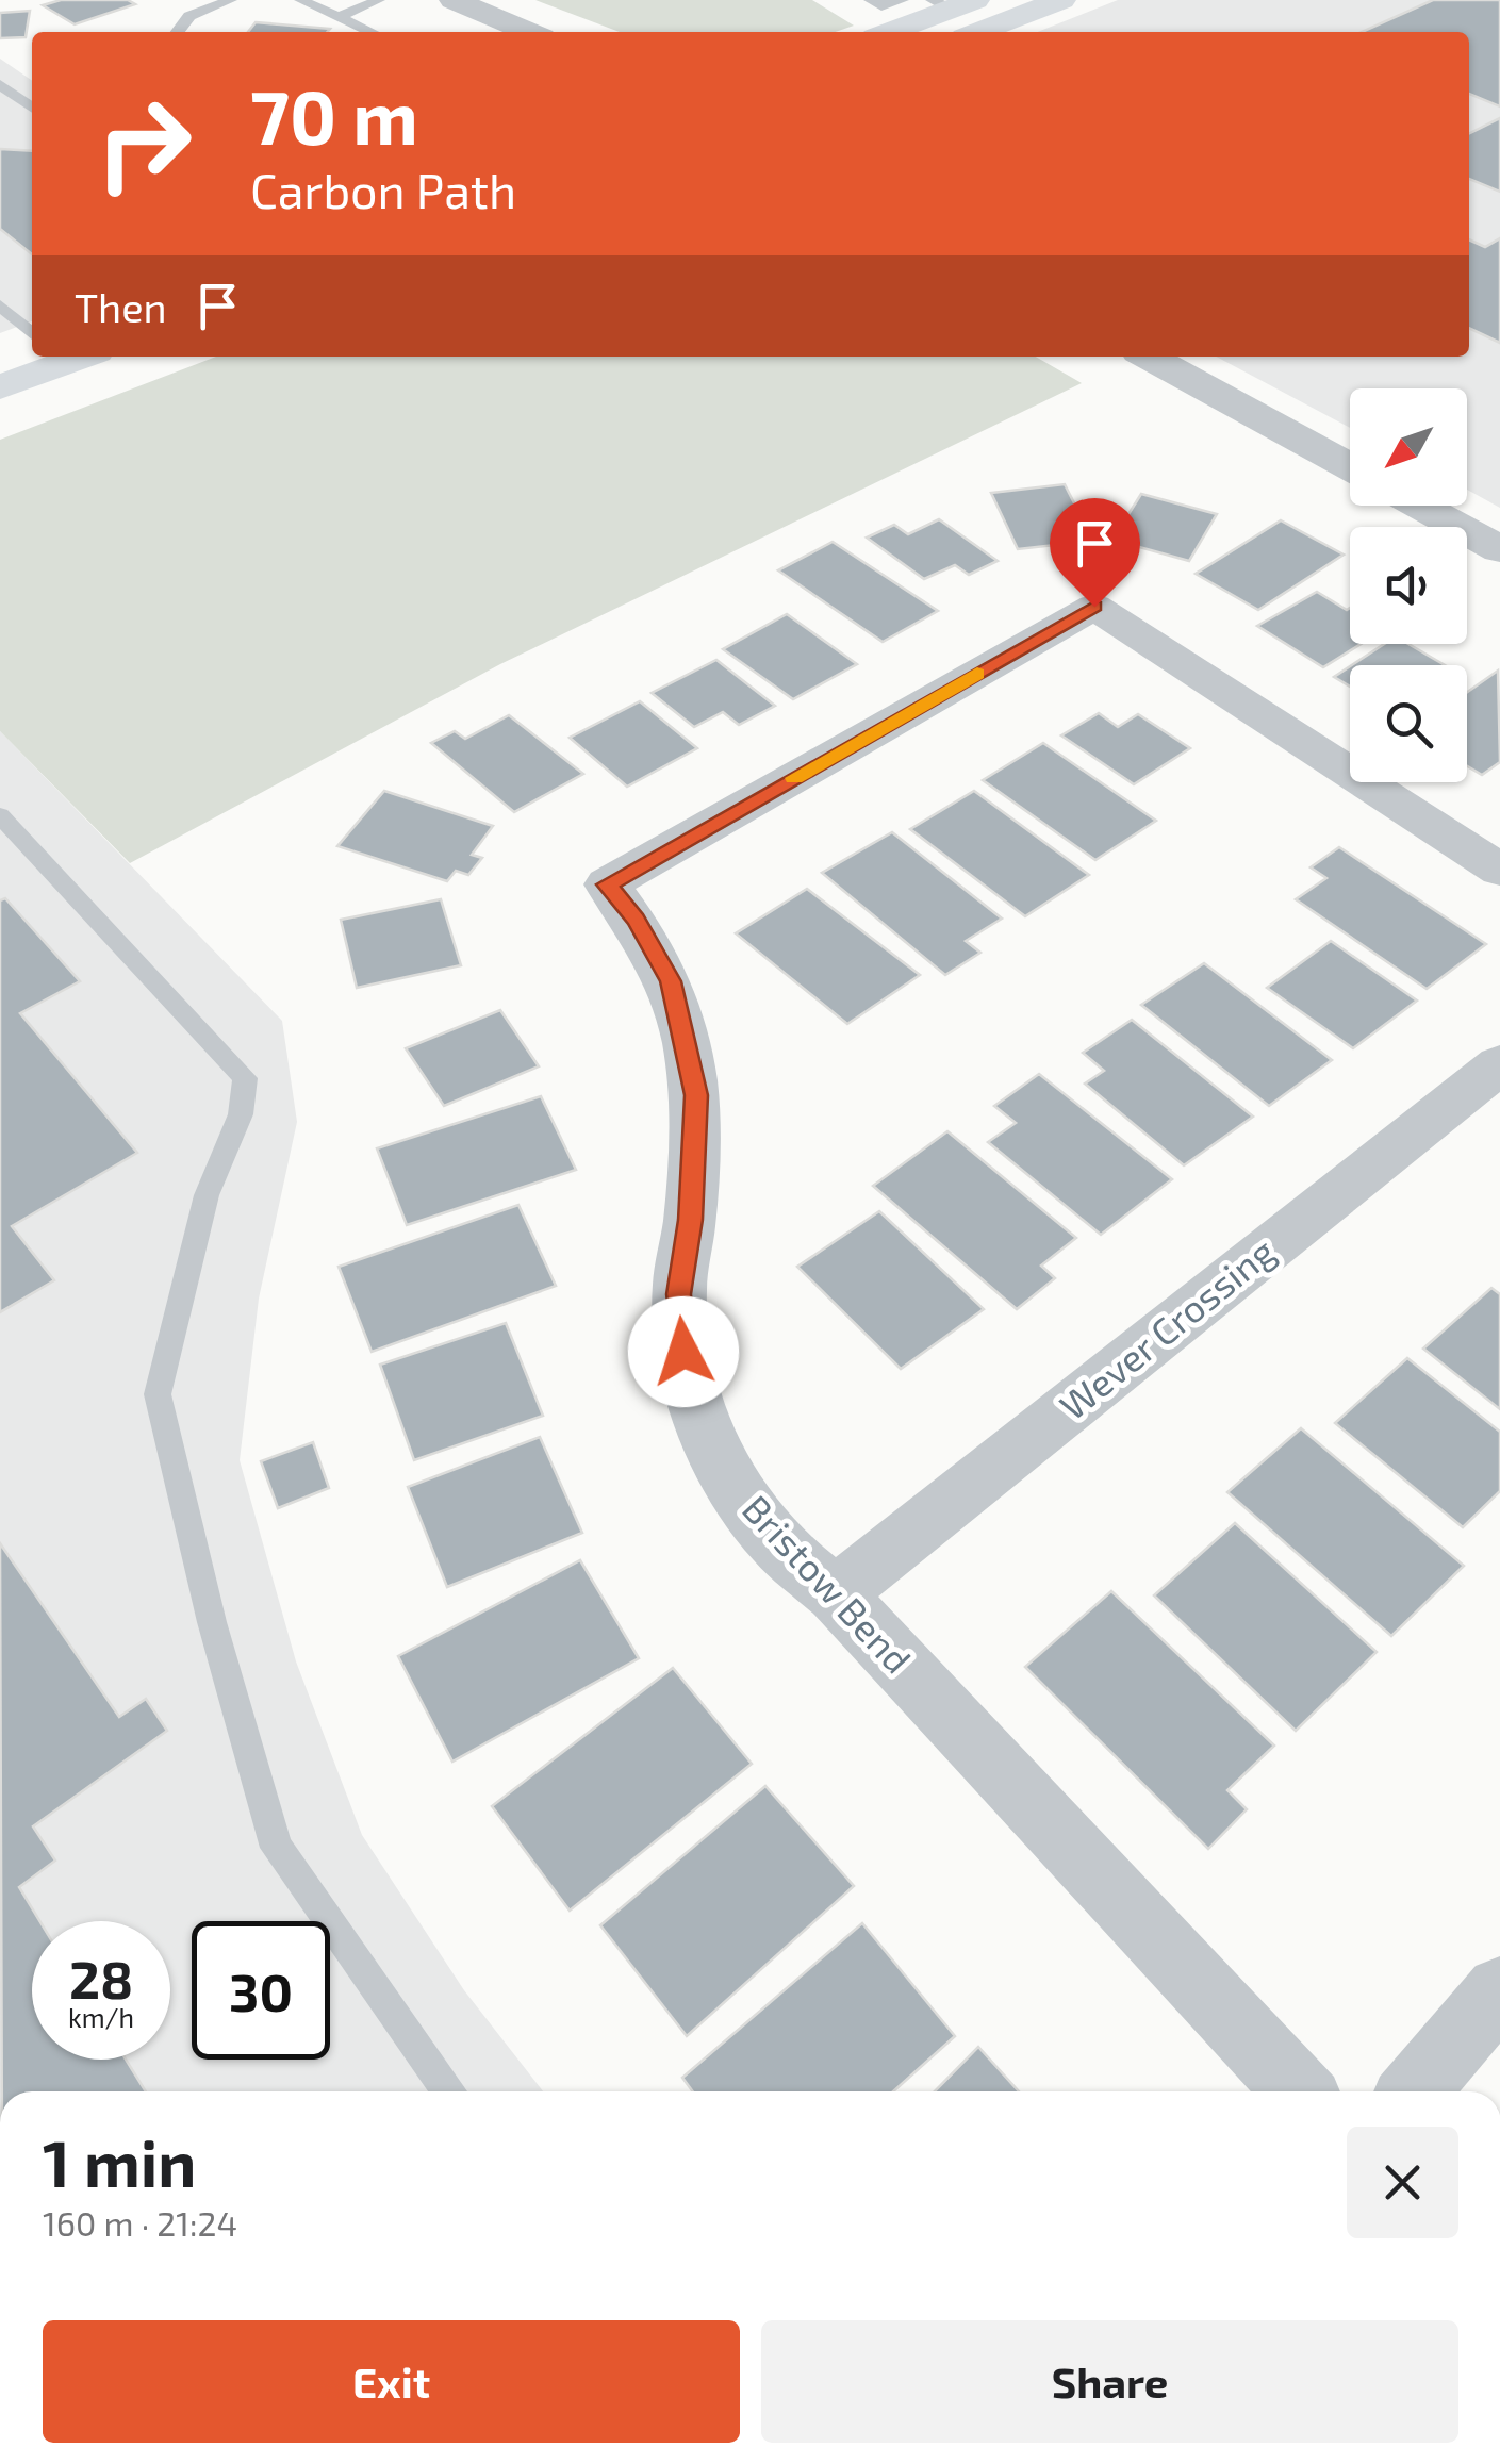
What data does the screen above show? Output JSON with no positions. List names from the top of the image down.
{
  "streets": {
    "street": ["Wever Crossing", "Bristow Bend"]
  },
  "crossings": [
    ["Wever Crossing", "Bristow Bend"]
  ],
  "north": "bottom left",
  "page": {
    "turn": ["70 m", "Carbon Path"],
    "then": "Then",
    "speed": "28 km/h",
    "limit": "30",
    "heading": ["1 min", "160 m · 21:24"],
    "buttons": ["Exit", "Share"]
  }
}
